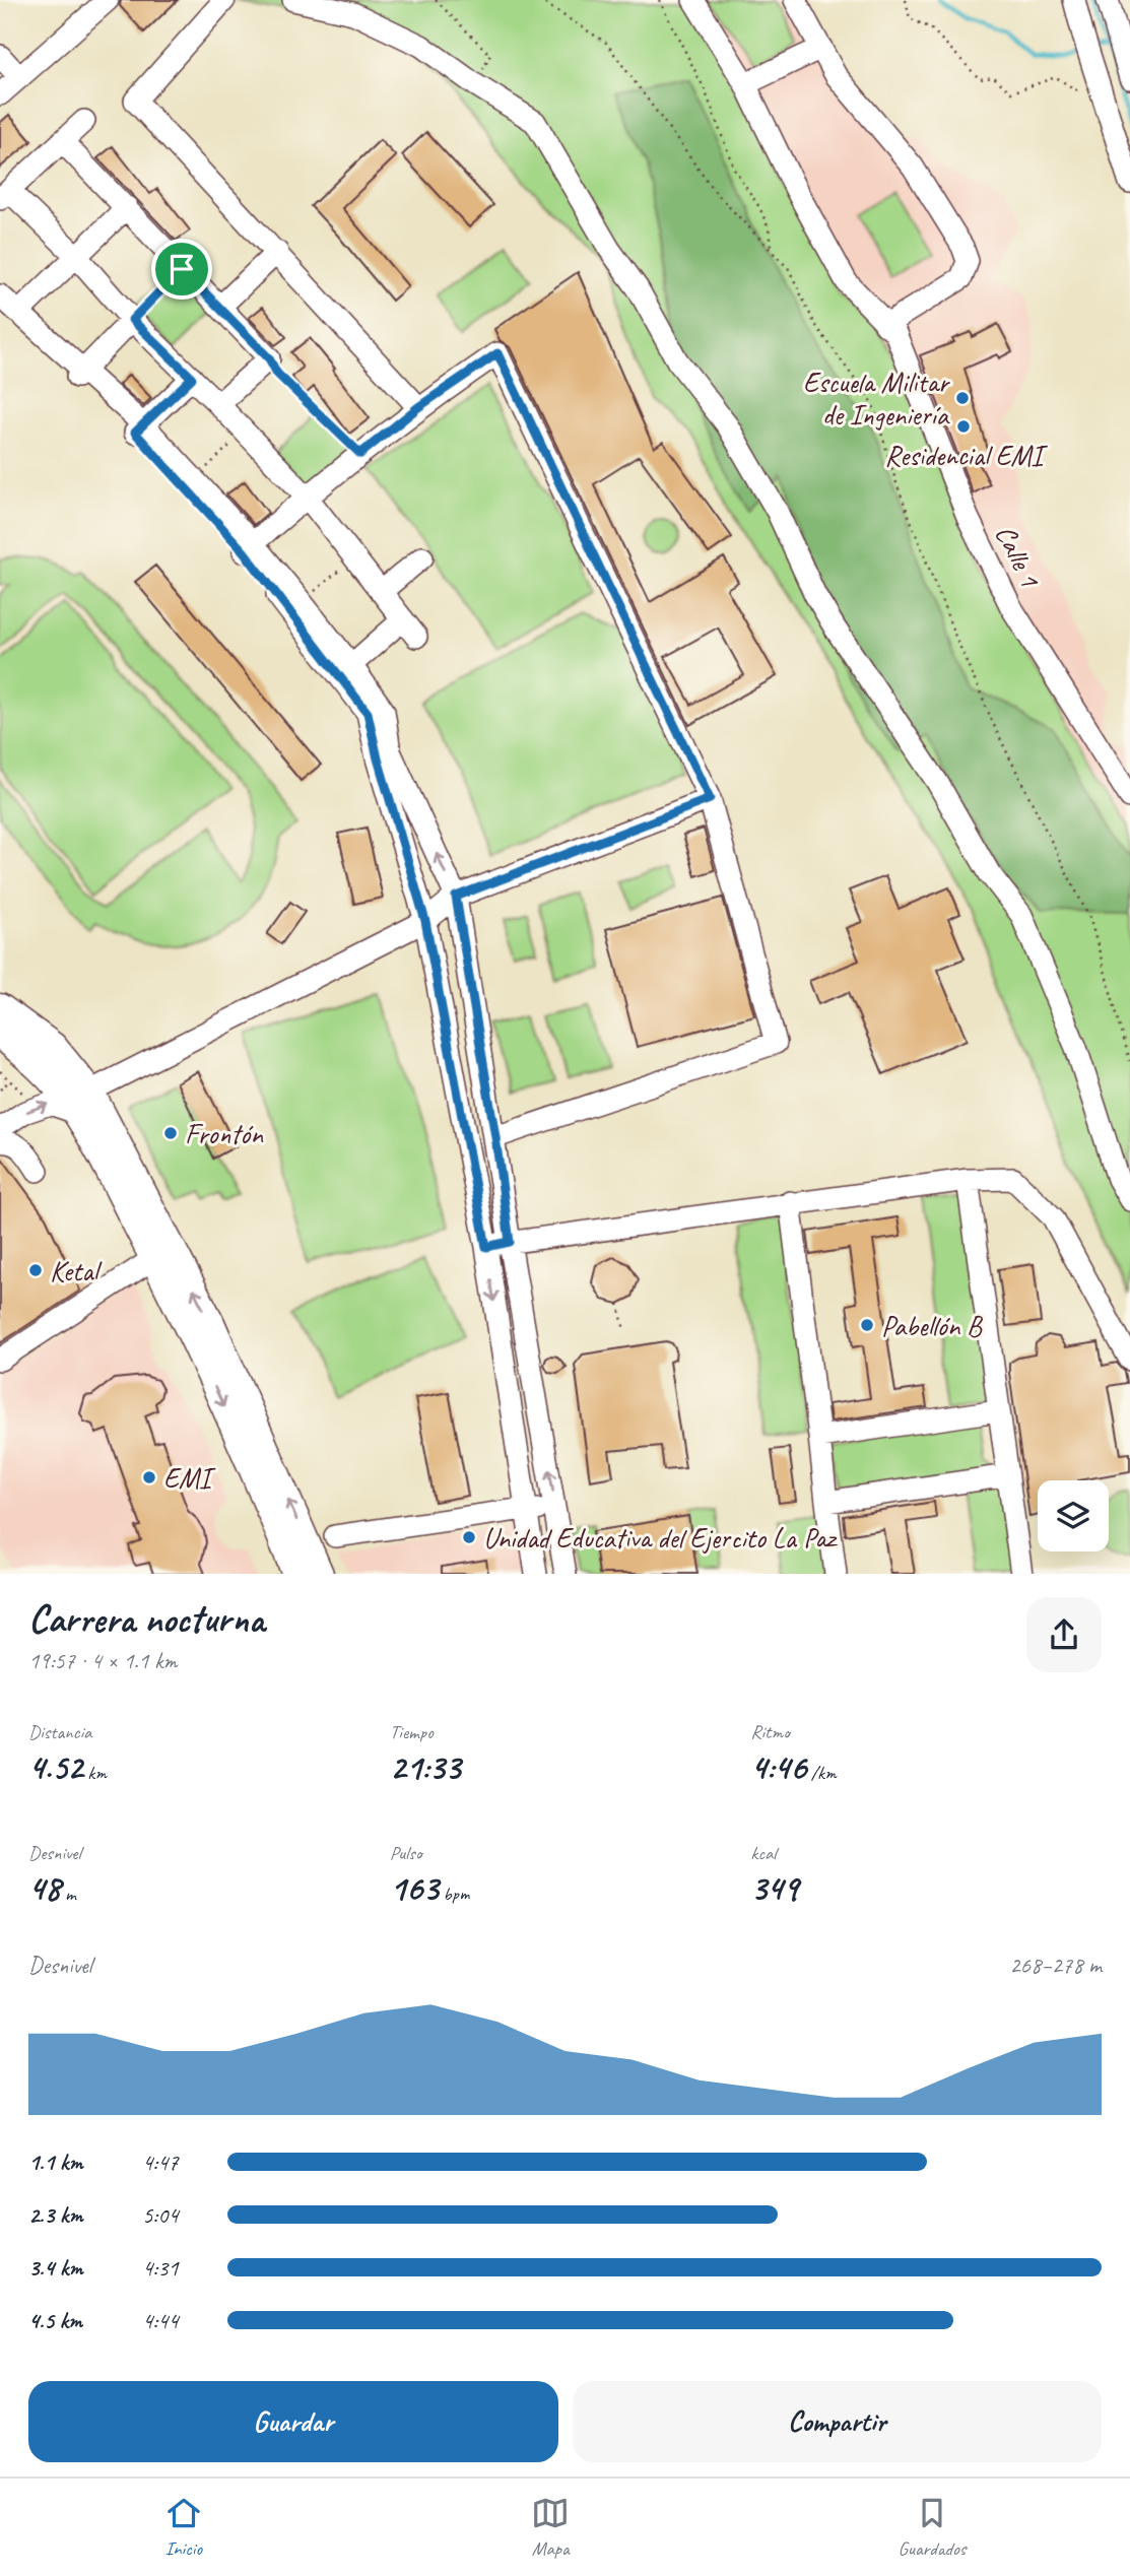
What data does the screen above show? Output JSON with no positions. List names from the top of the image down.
{
  "streets": {
    "street": ["Calle 1"]
  },
  "places": [
    "Escuela Militar de Ingeniería",
    "Residencial EMI",
    "Frontón",
    "Ketal",
    "Pabellón B",
    "EMI",
    "Unidad Educativa del Ejercito La Paz"
  ],
  "page": {
    "heading": ["Carrera nocturna", "19:57 · 4 × 1.1 km"],
    "stats": [
      ["Distancia", "4.52 km"],
      ["Tiempo", "21:33"],
      ["Ritmo", "4:46 /km"],
      ["Desnivel", "48 m"],
      ["Pulso", "163 bpm"],
      ["kcal", "349"]
    ],
    "chart": ["Desnivel", "268–278 m"],
    "list": [
      {
        "name": "1.1 km",
        "note": "4:47"
      },
      {
        "name": "2.3 km",
        "note": "5:04"
      },
      {
        "name": "3.4 km",
        "note": "4:31"
      },
      {
        "name": "4.5 km",
        "note": "4:44"
      }
    ],
    "buttons": ["Guardar", "Compartir"],
    "tabs": ["Inicio", "Mapa", "Guardados"]
  }
}
